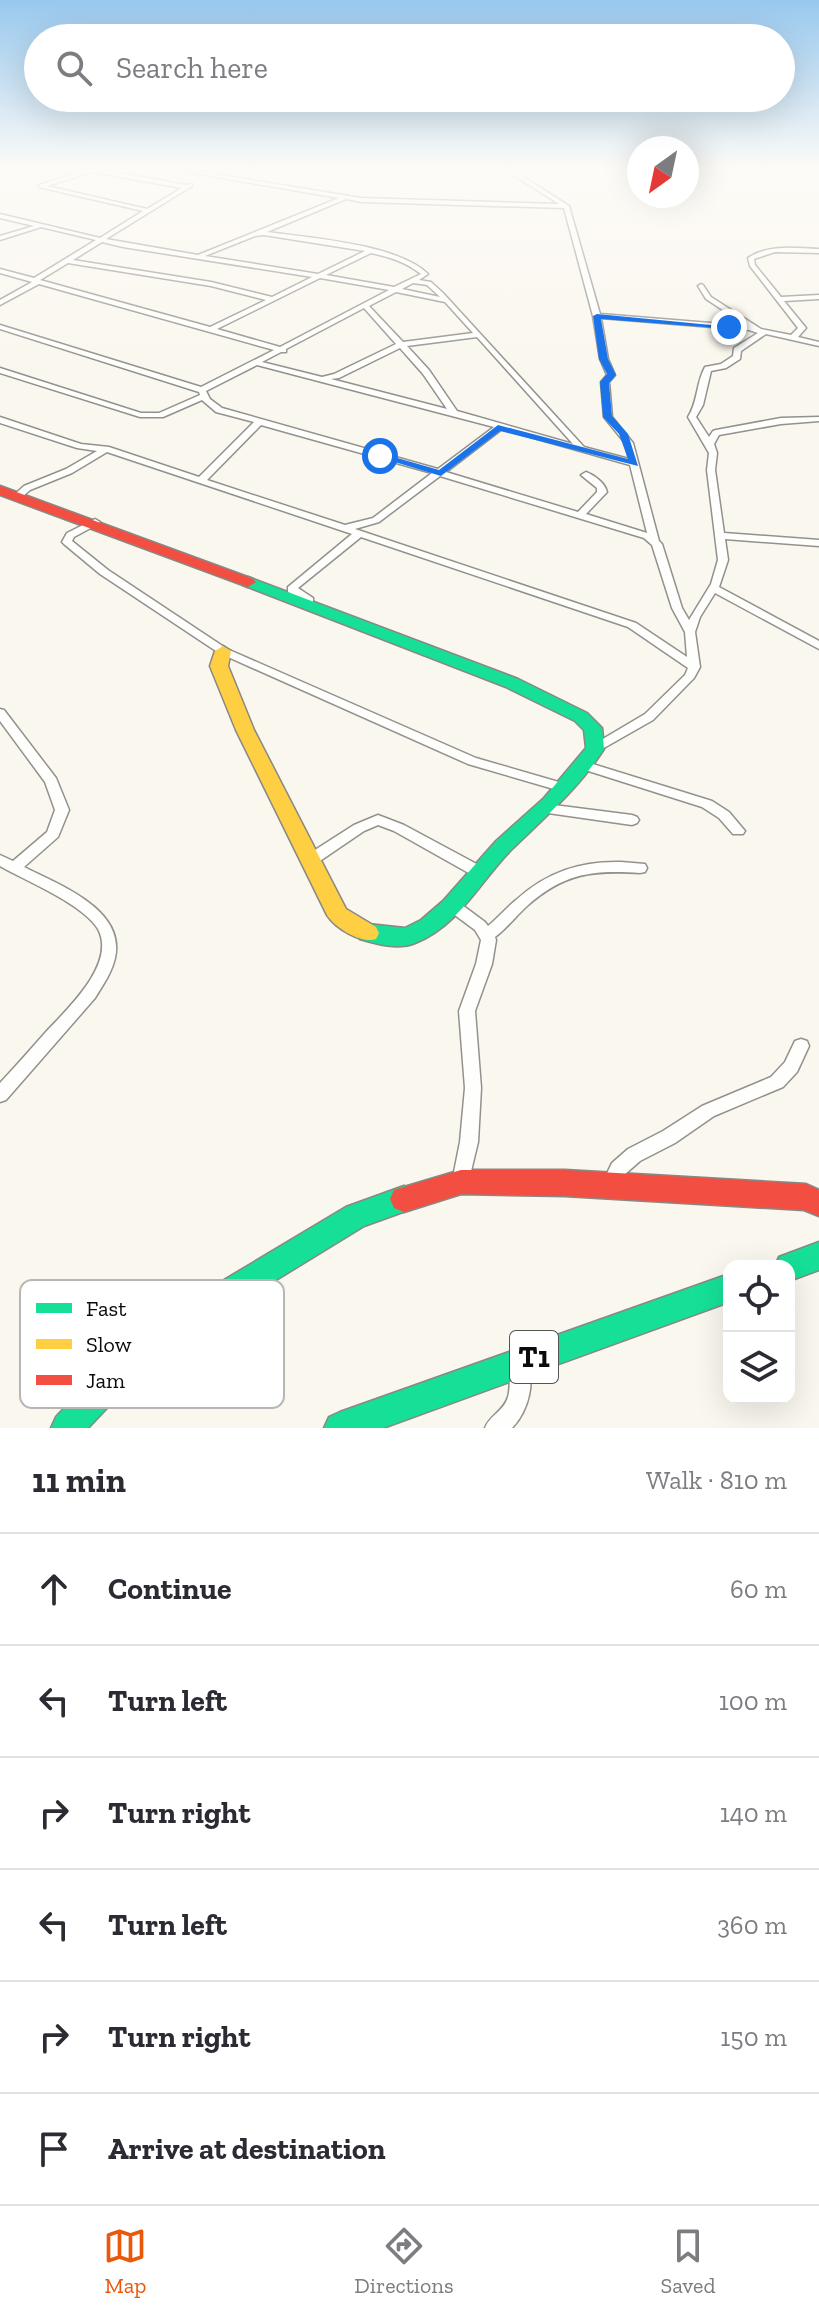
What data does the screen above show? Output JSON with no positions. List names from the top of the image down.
{
  "streets": {
    "main road": ["T1"]
  },
  "legend": ["Fast", "Slow", "Jam"],
  "north": "bottom left",
  "page": {
    "search": "Search here",
    "heading": ["11 min", "Walk · 810 m"],
    "list": [
      ["Continue", "60 m"],
      ["Turn left", "100 m"],
      ["Turn right", "140 m"],
      ["Turn left", "360 m"],
      ["Turn right", "150 m"],
      "Arrive at destination"
    ],
    "nav": ["Map", "Directions", "Saved"]
  }
}
